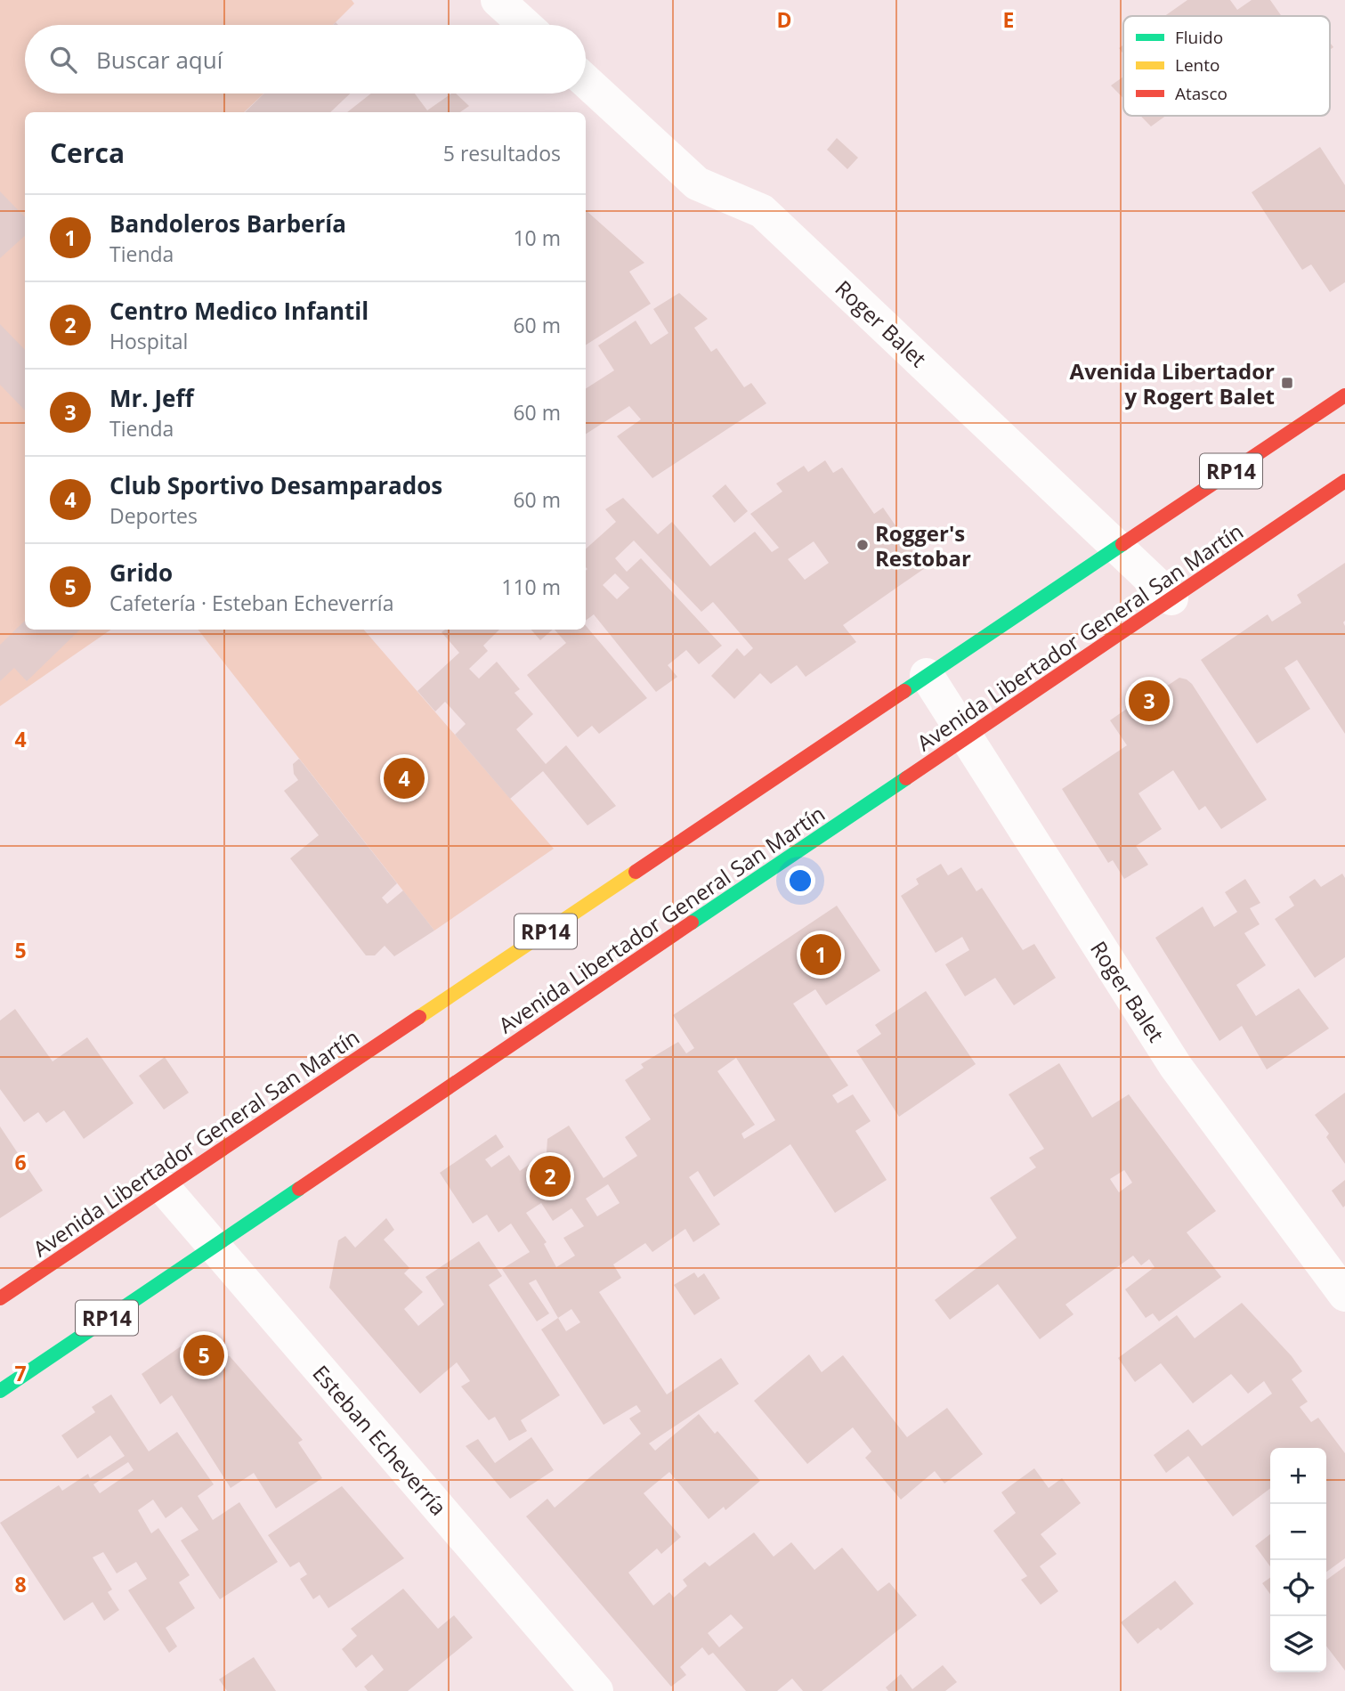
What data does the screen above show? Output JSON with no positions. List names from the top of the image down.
{
  "streets": {
    "main road": ["RP14", "Avenida Libertador General San Martín"],
    "street": ["Roger Balet", "Esteban Echeverría"]
  },
  "crossings": [
    ["Roger Balet", "Avenida Libertador General San Martín"],
    ["Avenida Libertador General San Martín", "Esteban Echeverría"]
  ],
  "places": {
    "transit": ["Avenida Libertador y Rogert Balet"],
    "other": ["Rogger's Restobar"]
  },
  "legend": ["Fluido", "Lento", "Atasco"],
  "page": {
    "search": "Buscar aquí",
    "heading": ["Cerca", "5 resultados"],
    "list": [
      {
        "mark": "1",
        "name": "Bandoleros Barbería",
        "note": "Tienda",
        "value": "10 m"
      },
      {
        "mark": "2",
        "name": "Centro Medico Infantil",
        "note": "Hospital",
        "value": "60 m"
      },
      {
        "mark": "3",
        "name": "Mr. Jeff",
        "note": "Tienda",
        "value": "60 m"
      },
      {
        "mark": "4",
        "name": "Club Sportivo Desamparados",
        "note": "Deportes",
        "value": "60 m"
      },
      {
        "mark": "5",
        "name": "Grido",
        "note": "Cafetería · Esteban Echeverría",
        "value": "110 m"
      }
    ],
    "pins": [
      "3",
      "4",
      "1",
      "2",
      "5"
    ],
    "map_buttons": ["+", "−"]
  },
  "grid": {
    "columns": ["D", "E"],
    "rows": [
      "4",
      "5",
      "6",
      "7",
      "8"
    ]
  }
}
